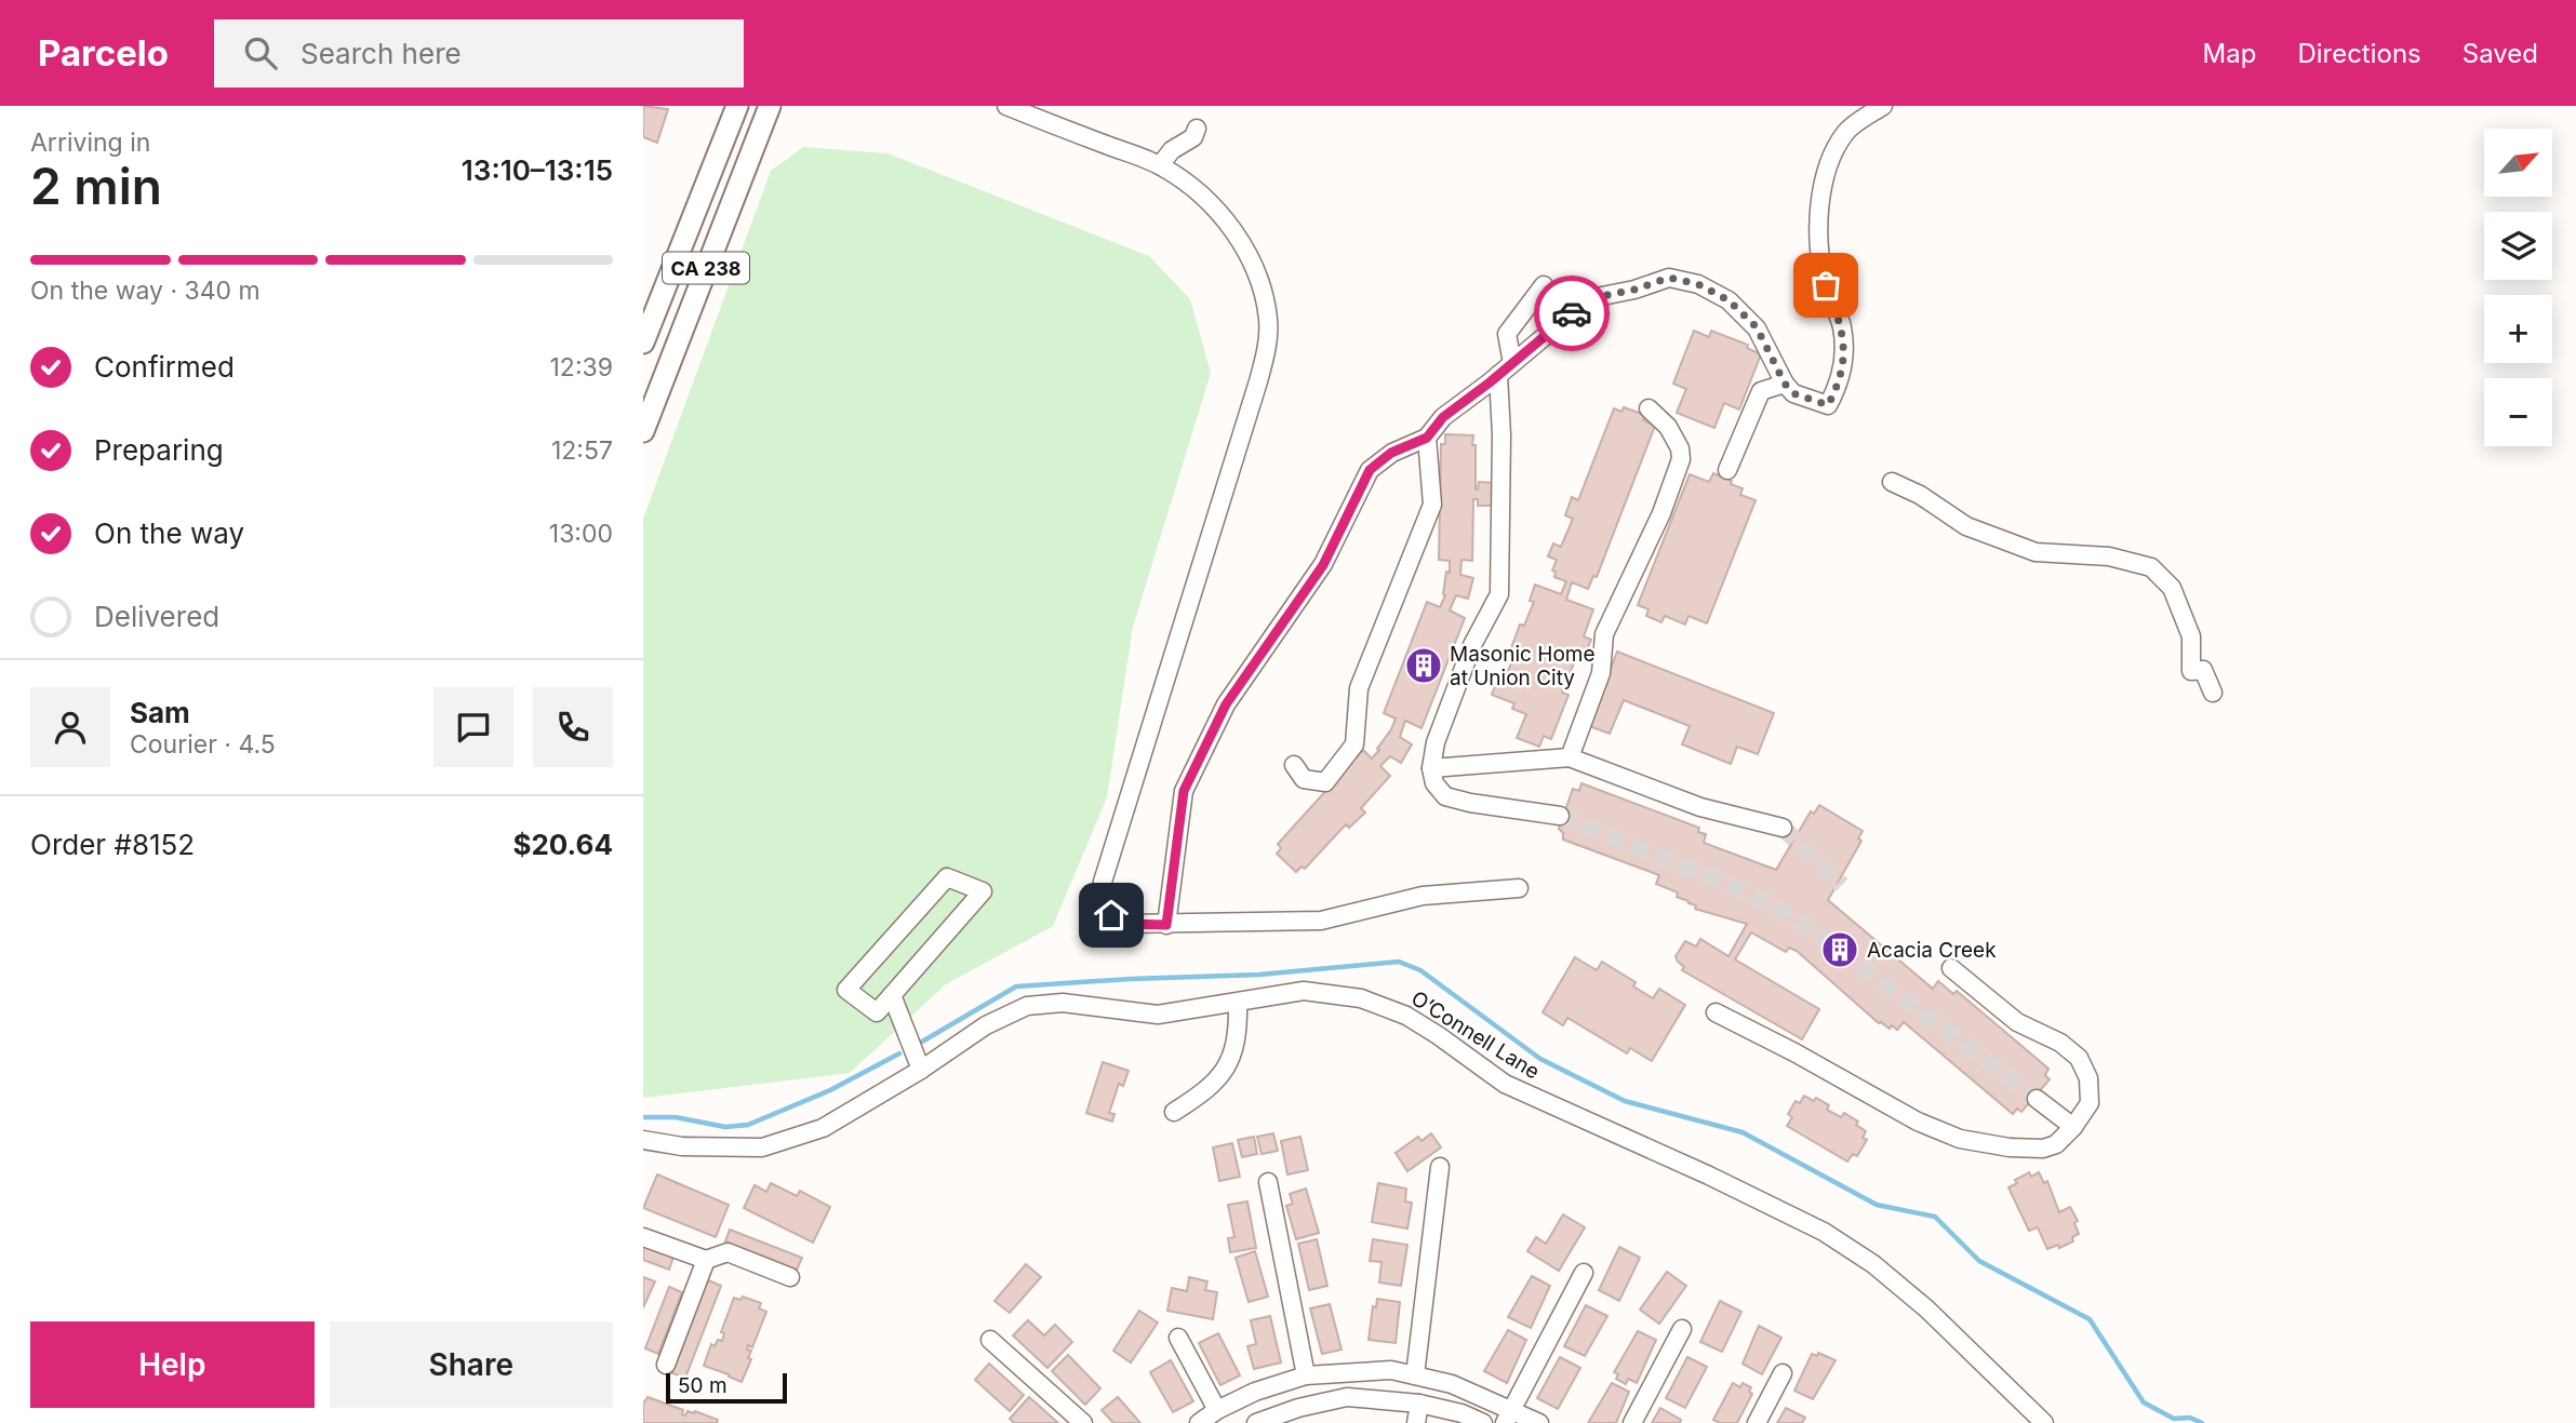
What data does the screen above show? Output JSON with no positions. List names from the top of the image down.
{
  "streets": {
    "main road": ["CA 238"],
    "street": ["O’Connell Lane"]
  },
  "places": {
    "building": ["Masonic Home at Union City", "Acacia Creek"]
  },
  "scale_bar": "50 m",
  "north": "top right",
  "page": {
    "header": "Parcelo",
    "search": "Search here",
    "nav": ["Map", "Directions", "Saved"],
    "heading": ["2 min", "Arriving in", "13:10–13:15"],
    "panel": [
      "Sam",
      "Courier · 4.5",
      "Order #8152",
      "$20.64"
    ],
    "map_buttons": ["+", "−"],
    "bar": "On the way · 340 m",
    "list": [
      ["Confirmed", "12:39"],
      ["Preparing", "12:57"],
      ["On the way", "13:00"],
      "Delivered"
    ],
    "buttons": ["Help", "Share"],
    "scale": "50 m"
  }
}
